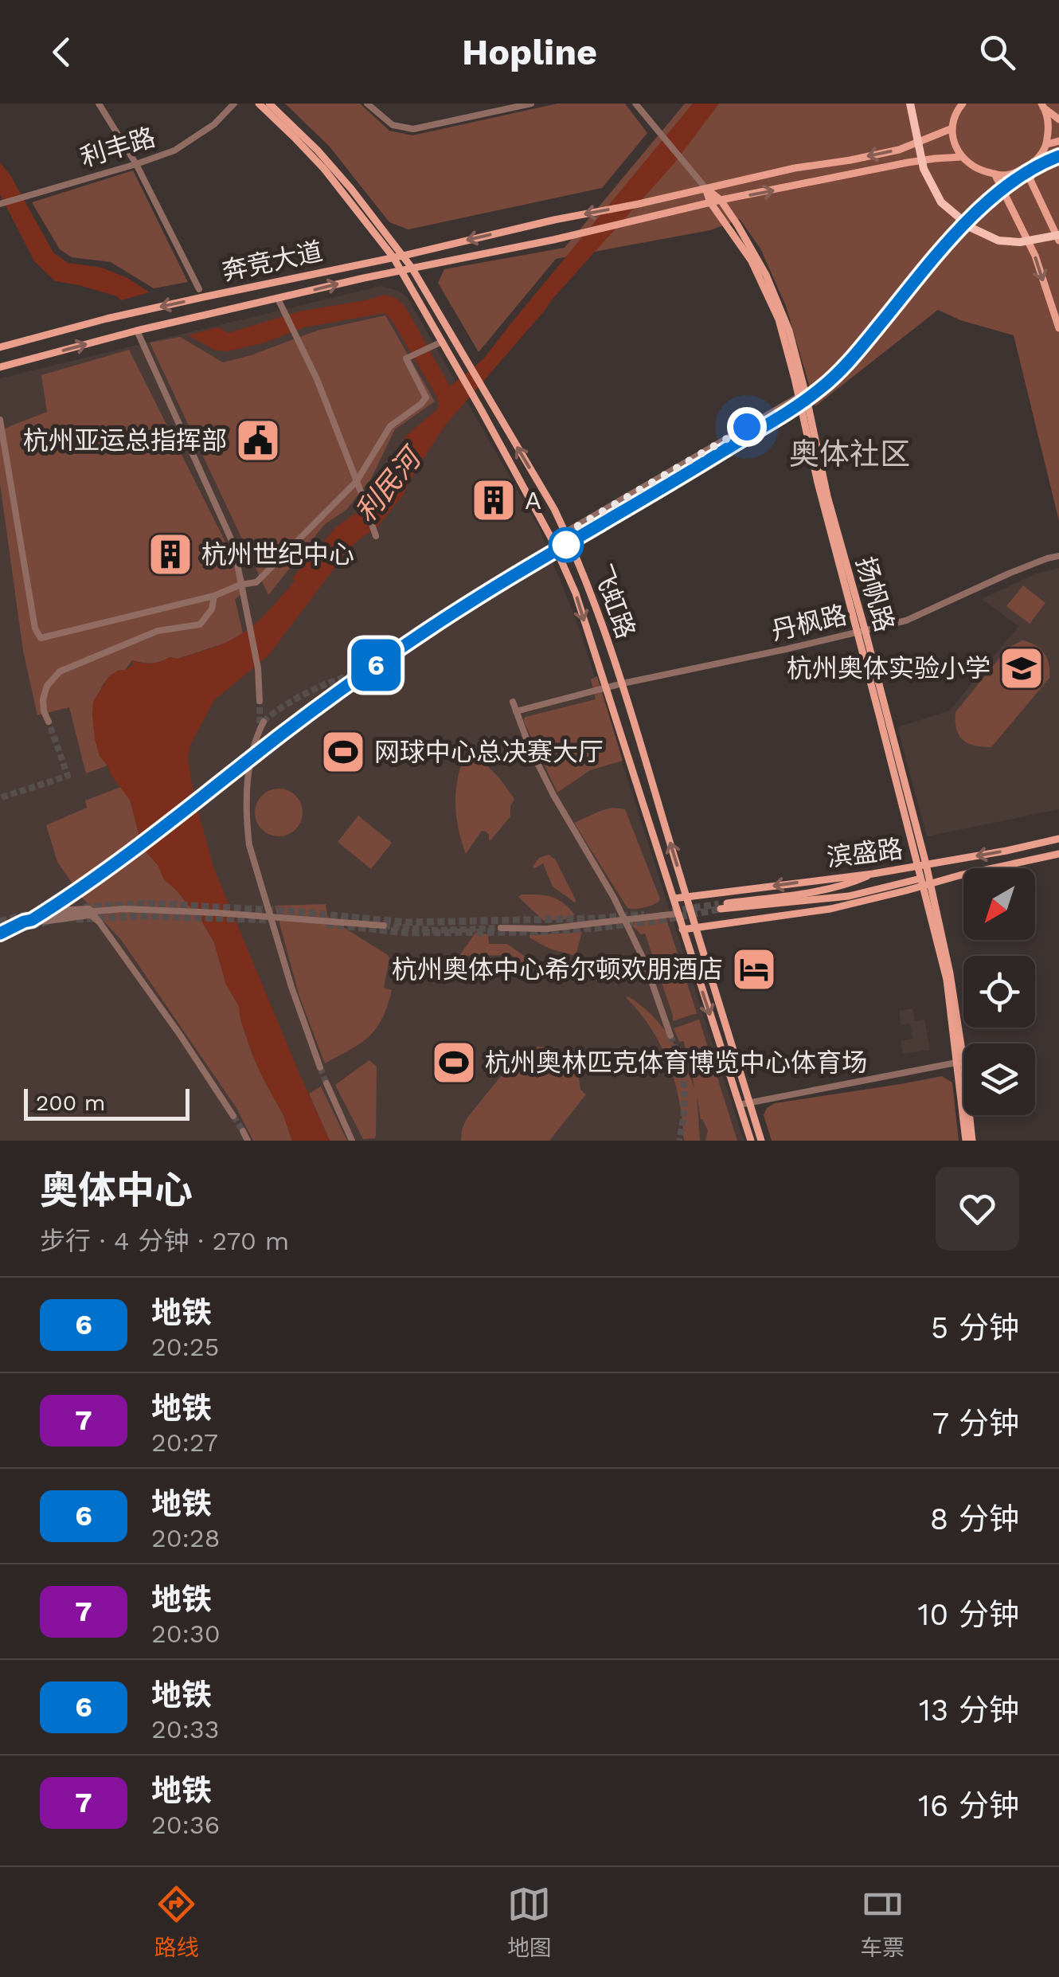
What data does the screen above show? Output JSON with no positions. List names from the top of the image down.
{
  "streets": {
    "main road": [
      "奔竞大道",
      "扬帆路",
      "飞虹路",
      "滨盛路"
    ],
    "street": ["利丰路", "丹枫路"]
  },
  "crossings": [
    ["奔竞大道", "扬帆路"],
    ["奔竞大道", "飞虹路"],
    ["扬帆路", "丹枫路"],
    ["扬帆路", "滨盛路"],
    ["飞虹路", "丹枫路"],
    ["飞虹路", "滨盛路"]
  ],
  "districts": ["奥体社区"],
  "water": ["利民河"],
  "places": {
    "public building": ["杭州亚运总指挥部"],
    "building": ["A", "杭州世纪中心"],
    "school or university": ["杭州奥体实验小学"],
    "sports": ["网球中心总决赛大厅", "杭州奥林匹克体育博览中心体育场"],
    "hotel": ["杭州奥体中心希尔顿欢朋酒店"]
  },
  "lines": ["metro line 6"],
  "scale_bar": "200 m",
  "north": "bottom left",
  "page": {
    "header": "Hopline",
    "on_map": "6",
    "scale": "200 m",
    "heading": ["奥体中心", "步行 · 4 分钟 · 270 m"],
    "list": [
      {
        "mark": "6",
        "name": "地铁",
        "note": "20:25",
        "value": "5 分钟"
      },
      {
        "mark": "7",
        "name": "地铁",
        "note": "20:27",
        "value": "7 分钟"
      },
      {
        "mark": "6",
        "name": "地铁",
        "note": "20:28",
        "value": "8 分钟"
      },
      {
        "mark": "7",
        "name": "地铁",
        "note": "20:30",
        "value": "10 分钟"
      },
      {
        "mark": "6",
        "name": "地铁",
        "note": "20:33",
        "value": "13 分钟"
      },
      {
        "mark": "7",
        "name": "地铁",
        "note": "20:36",
        "value": "16 分钟"
      }
    ],
    "tabs": ["路线", "地图", "车票"]
  }
}
